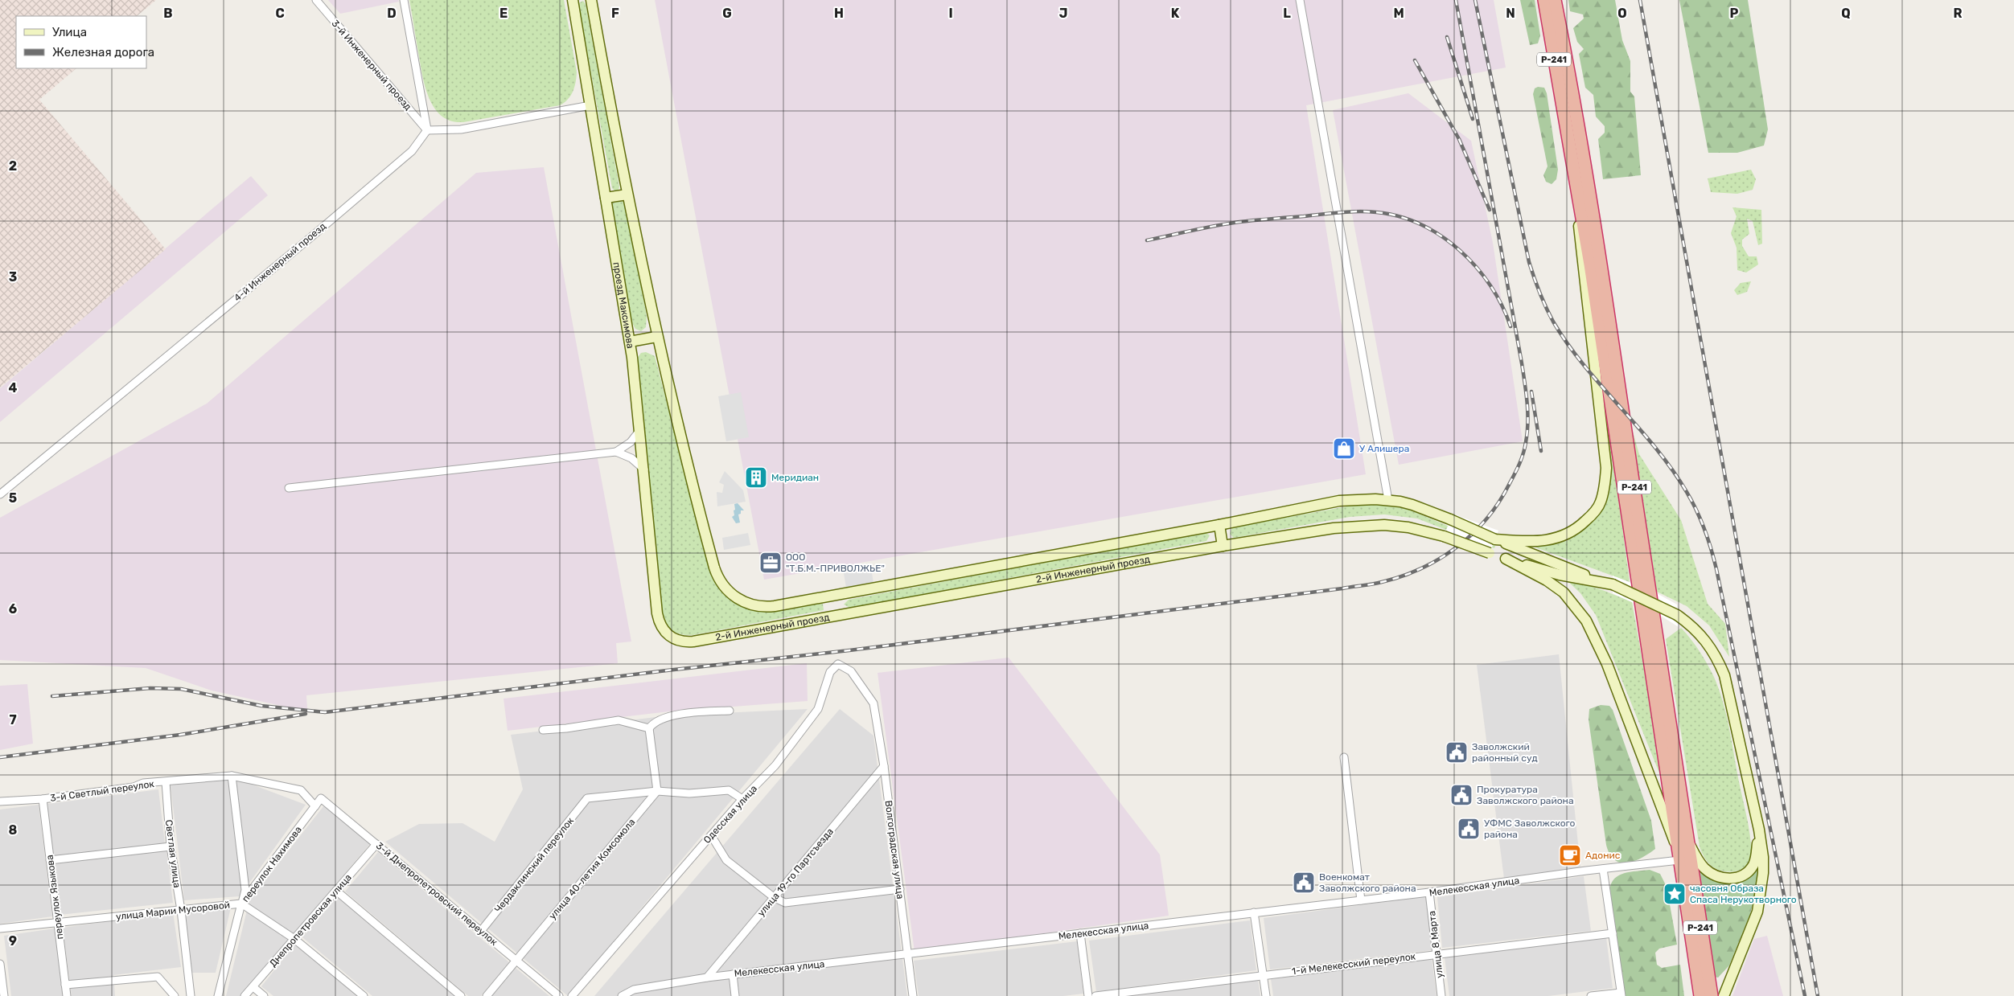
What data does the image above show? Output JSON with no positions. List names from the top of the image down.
{
  "streets": {
    "highway": ["Р-241"],
    "main road": ["проезд Максимова", "2-й Инженерный проезд"],
    "street": [
      "3-й Инженерный проезд",
      "4-й Инженерный проезд",
      "3-й Светлый переулок",
      "Одесская улица",
      "Волгоградская улица",
      "Светлая улица",
      "переулок Нахимова",
      "Чердаклинский переулок",
      "улица 40-летия Комсомола",
      "улица 19-го Партсъезда",
      "Мелекесская улица",
      "3-й Днепропетровский переулок",
      "переулок Языкова",
      "улица Марии Мусоровой",
      "Днепропетровская улица",
      "улица 8 Марта",
      "1-й Мелекесский переулок"
    ]
  },
  "crossings": [
    ["Р-241", "Мелекесская улица"],
    ["3-й Инженерный проезд", "4-й Инженерный проезд"],
    ["проезд Максимова", "2-й Инженерный проезд"],
    ["3-й Светлый переулок", "Светлая улица"],
    ["3-й Светлый переулок", "переулок Нахимова"],
    ["3-й Светлый переулок", "3-й Днепропетровский переулок"],
    ["3-й Светлый переулок", "переулок Языкова"],
    ["Одесская улица", "Волгоградская улица"],
    ["Волгоградская улица", "улица 19-го Партсъезда"],
    ["Волгоградская улица", "Мелекесская улица"],
    ["Светлая улица", "улица Марии Мусоровой"],
    ["переулок Нахимова", "3-й Днепропетровский переулок"],
    ["переулок Нахимова", "улица Марии Мусоровой"],
    ["Чердаклинский переулок", "улица 40-летия Комсомола"],
    ["Чердаклинский переулок", "3-й Днепропетровский переулок"],
    ["улица 40-летия Комсомола", "3-й Днепропетровский переулок"],
    ["улица 19-го Партсъезда", "Мелекесская улица"],
    ["Мелекесская улица", "улица 8 Марта"],
    ["3-й Днепропетровский переулок", "Днепропетровская улица"],
    ["переулок Языкова", "улица Марии Мусоровой"],
    ["улица Марии Мусоровой", "Днепропетровская улица"],
    ["улица 8 Марта", "1-й Мелекесский переулок"]
  ],
  "places": {
    "shop": ["У Алишера"],
    "building": ["Меридиан"],
    "office": ["ООО \"Т.Б.М.-ПРИВОЛЖЬЕ\""],
    "public building": [
      "Заволжский районный суд",
      "Прокуратура Заволжского района",
      "УФМС Заволжского района",
      "Военкомат Заволжского района"
    ],
    "cafe": ["Адонис"],
    "place": ["часовня Образа Спаса Нерукотворного"]
  },
  "legend": ["Улица", "Железная дорога"],
  "grid": {
    "columns": [
      "B",
      "C",
      "D",
      "E",
      "F",
      "G",
      "H",
      "I",
      "J",
      "K",
      "L",
      "M",
      "N",
      "O",
      "P",
      "Q",
      "R"
    ],
    "rows": [
      "2",
      "3",
      "4",
      "5",
      "6",
      "7",
      "8",
      "9"
    ]
  }
}
